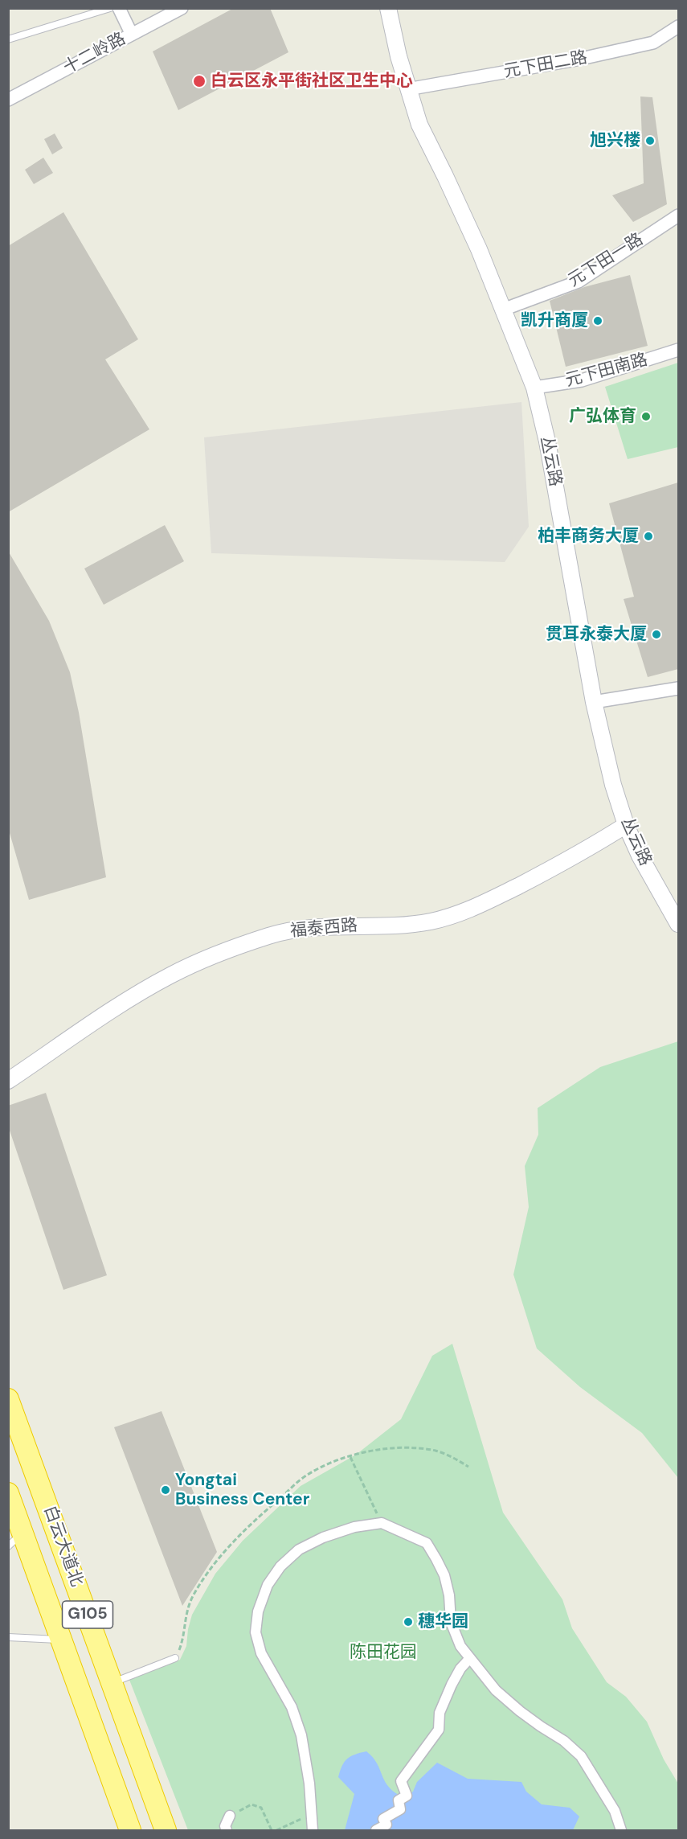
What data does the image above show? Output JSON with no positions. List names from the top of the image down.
{
  "streets": {
    "highway": ["白云大道北", "G105"],
    "street": [
      "十二岭路",
      "元下田二路",
      "元下田一路",
      "元下田南路",
      "丛云路",
      "福泰西路"
    ]
  },
  "crossings": [
    ["元下田二路", "丛云路"],
    ["元下田一路", "丛云路"],
    ["元下田南路", "丛云路"],
    ["丛云路", "福泰西路"]
  ],
  "parks": ["陈田花园"],
  "places": [
    "白云区永平街社区卫生中心",
    "旭兴楼",
    "凯升商厦",
    "广弘体育",
    "柏丰商务大厦",
    "贯耳永泰大厦",
    "Yongtai Business Center",
    "穗华园"
  ]
}
